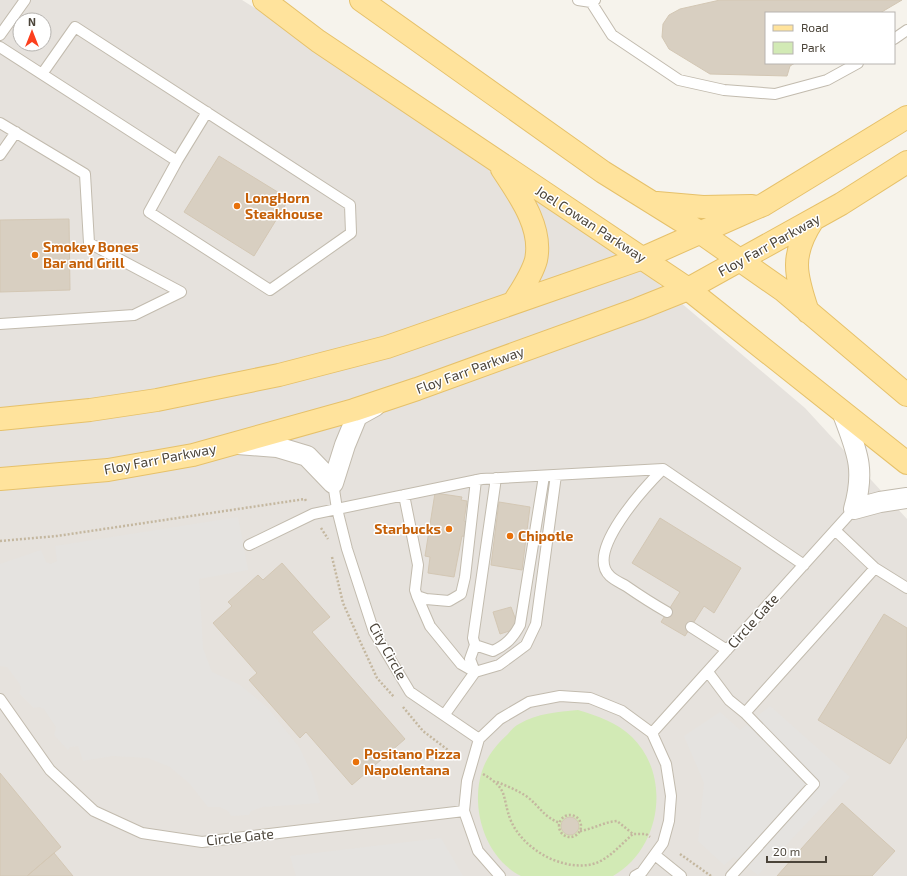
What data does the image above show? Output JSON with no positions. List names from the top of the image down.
{
  "streets": {
    "main road": ["Joel Cowan Parkway", "Floy Farr Parkway"],
    "street": ["City Circle"],
    "lane": ["Circle Gate"]
  },
  "crossings": [
    ["Joel Cowan Parkway", "Floy Farr Parkway"],
    ["Floy Farr Parkway", "City Circle"]
  ],
  "places": [
    "LongHorn Steakhouse",
    "Smokey Bones Bar and Grill",
    "Starbucks",
    "Chipotle",
    "Positano Pizza Napolentana"
  ],
  "legend": ["Road", "Park"],
  "scale_bar": "20 m",
  "north": "top"
}
